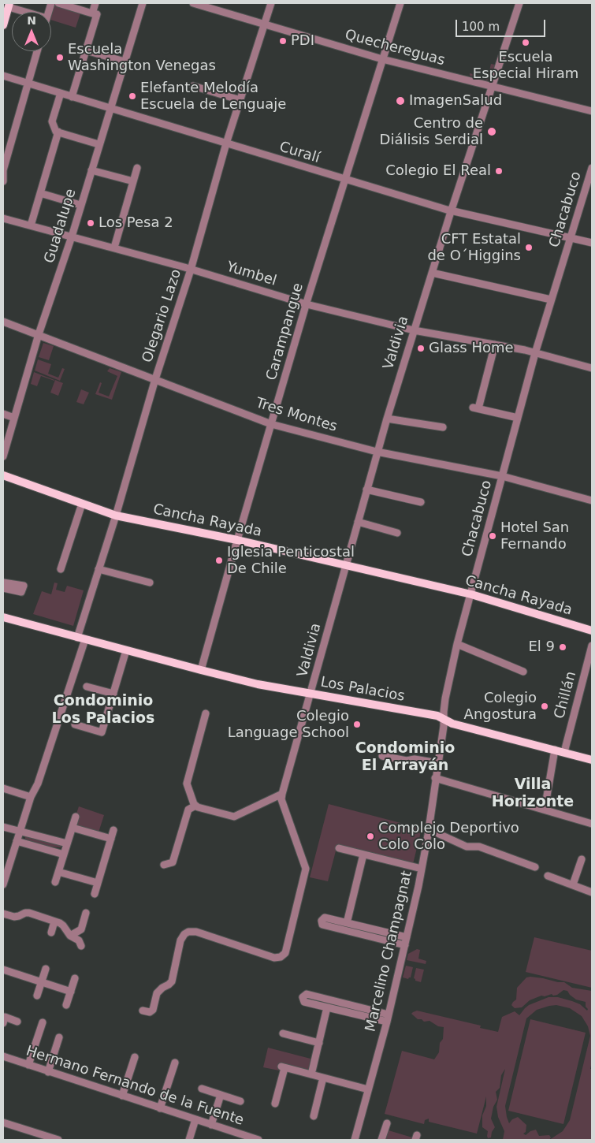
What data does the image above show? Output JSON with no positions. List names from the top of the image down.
{
  "streets": {
    "main road": ["Cancha Rayada", "Los Palacios"],
    "street": [
      "Quechereguas",
      "Curalí",
      "Chacabuco",
      "Guadalupe",
      "Yumbel",
      "Olegario Lazo",
      "Carampangue",
      "Valdivia",
      "Tres Montes",
      "Chillán",
      "Marcelino Champagnat",
      "Hermano Fernando de la Fuente"
    ]
  },
  "crossings": [
    ["Quechereguas", "Olegario Lazo"],
    ["Quechereguas", "Carampangue"],
    ["Quechereguas", "Valdivia"],
    ["Curalí", "Chacabuco"],
    ["Curalí", "Guadalupe"],
    ["Curalí", "Olegario Lazo"],
    ["Curalí", "Carampangue"],
    ["Curalí", "Valdivia"],
    ["Chacabuco", "Yumbel"],
    ["Chacabuco", "Tres Montes"],
    ["Chacabuco", "Cancha Rayada"],
    ["Chacabuco", "Los Palacios"],
    ["Chacabuco", "Marcelino Champagnat"],
    ["Guadalupe", "Yumbel"],
    ["Guadalupe", "Tres Montes"],
    ["Yumbel", "Olegario Lazo"],
    ["Yumbel", "Carampangue"],
    ["Yumbel", "Valdivia"],
    ["Olegario Lazo", "Tres Montes"],
    ["Olegario Lazo", "Cancha Rayada"],
    ["Olegario Lazo", "Los Palacios"],
    ["Carampangue", "Tres Montes"],
    ["Carampangue", "Cancha Rayada"],
    ["Carampangue", "Los Palacios"],
    ["Valdivia", "Tres Montes"],
    ["Valdivia", "Cancha Rayada"],
    ["Valdivia", "Los Palacios"],
    ["Los Palacios", "Chillán"],
    ["Los Palacios", "Marcelino Champagnat"]
  ],
  "districts": ["Condominio Los Palacios", "Condominio El Arrayán", "Villa Horizonte"],
  "places": [
    "PDI",
    "Escuela Especial Hiram",
    "Escuela Washington Venegas",
    "Elefante Melodía Escuela de Lenguaje",
    "ImagenSalud",
    "Centro de Diálisis Serdial",
    "Colegio El Real",
    "Los Pesa 2",
    "CFT Estatal de O´Higgins",
    "Glass Home",
    "Hotel San Fernando",
    "Iglesia Penticostal De Chile",
    "El 9",
    "Colegio Angostura",
    "Colegio Language School",
    "Complejo Deportivo Colo Colo"
  ],
  "scale_bar": "100 m",
  "north": "top"
}
